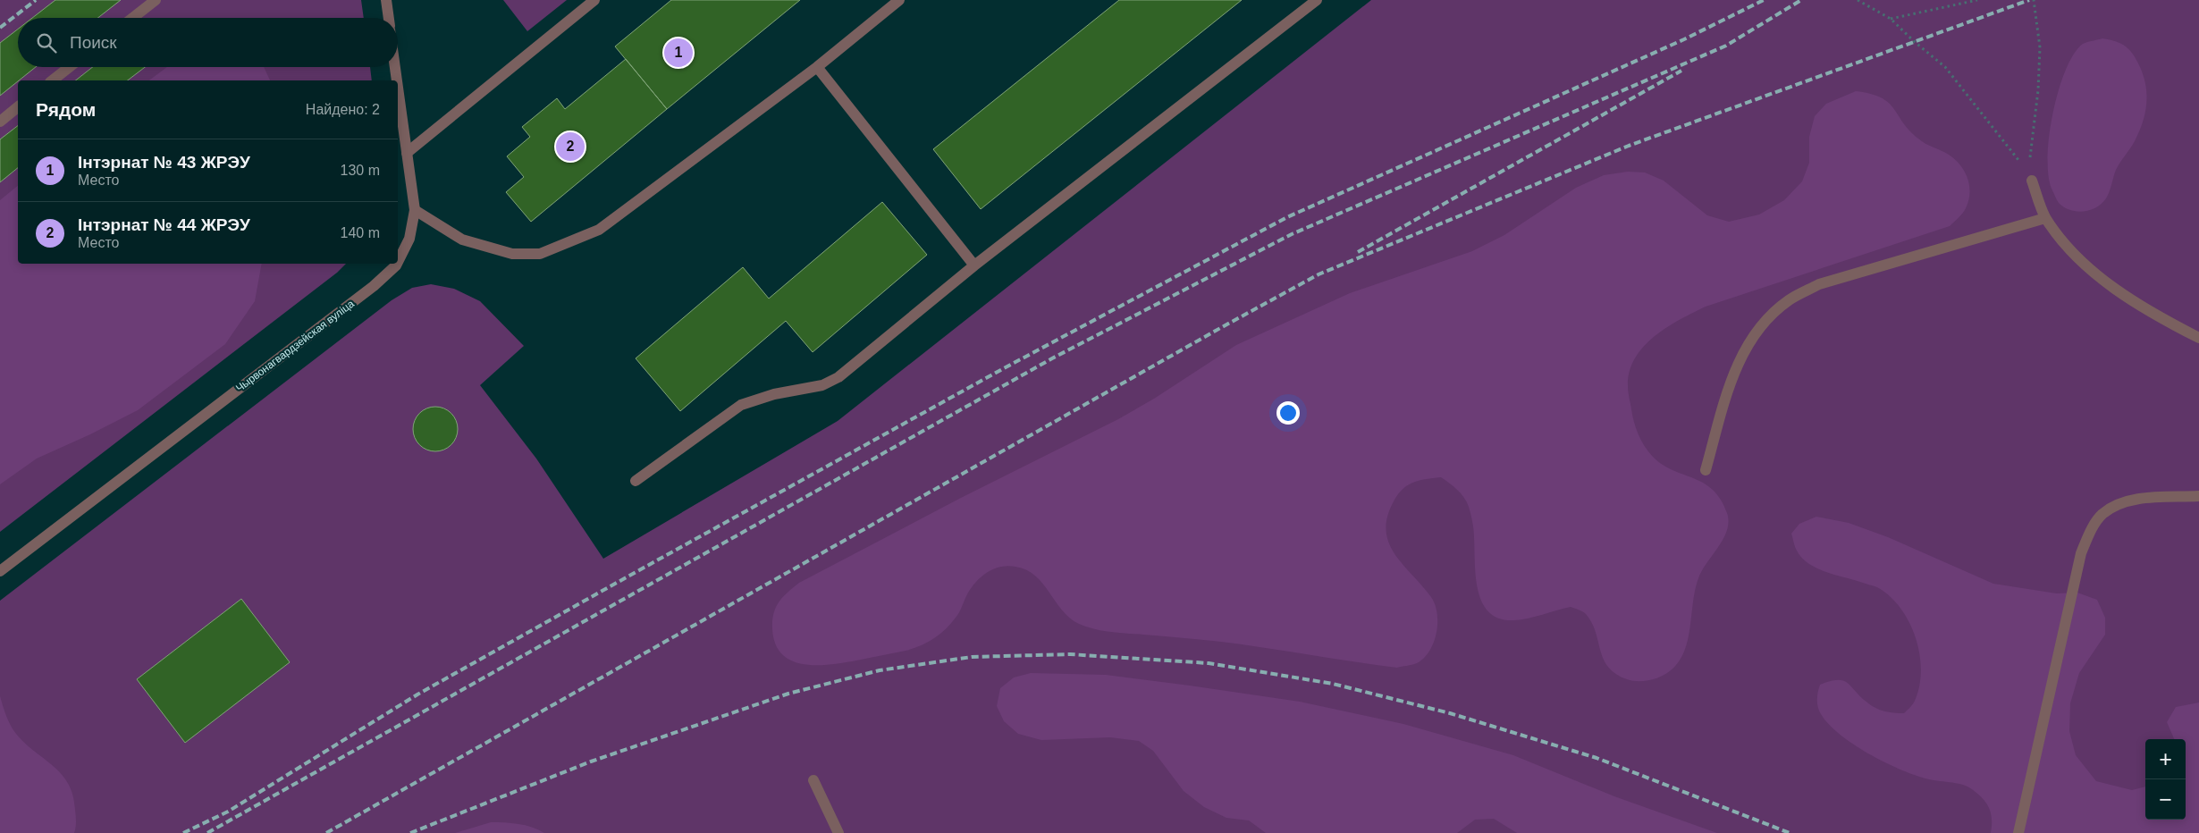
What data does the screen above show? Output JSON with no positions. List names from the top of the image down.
{
  "streets": {
    "street": ["Чырвонагвардзейская вуліца"]
  },
  "page": {
    "search": "Поиск",
    "pins": ["1", "2"],
    "heading": ["Рядом", "Найдено: 2"],
    "list": [
      {
        "mark": "1",
        "name": "Інтэрнат № 43 ЖРЭУ",
        "note": "Место",
        "value": "130 m"
      },
      {
        "mark": "2",
        "name": "Інтэрнат № 44 ЖРЭУ",
        "note": "Место",
        "value": "140 m"
      }
    ],
    "map_buttons": ["+", "−"]
  }
}
